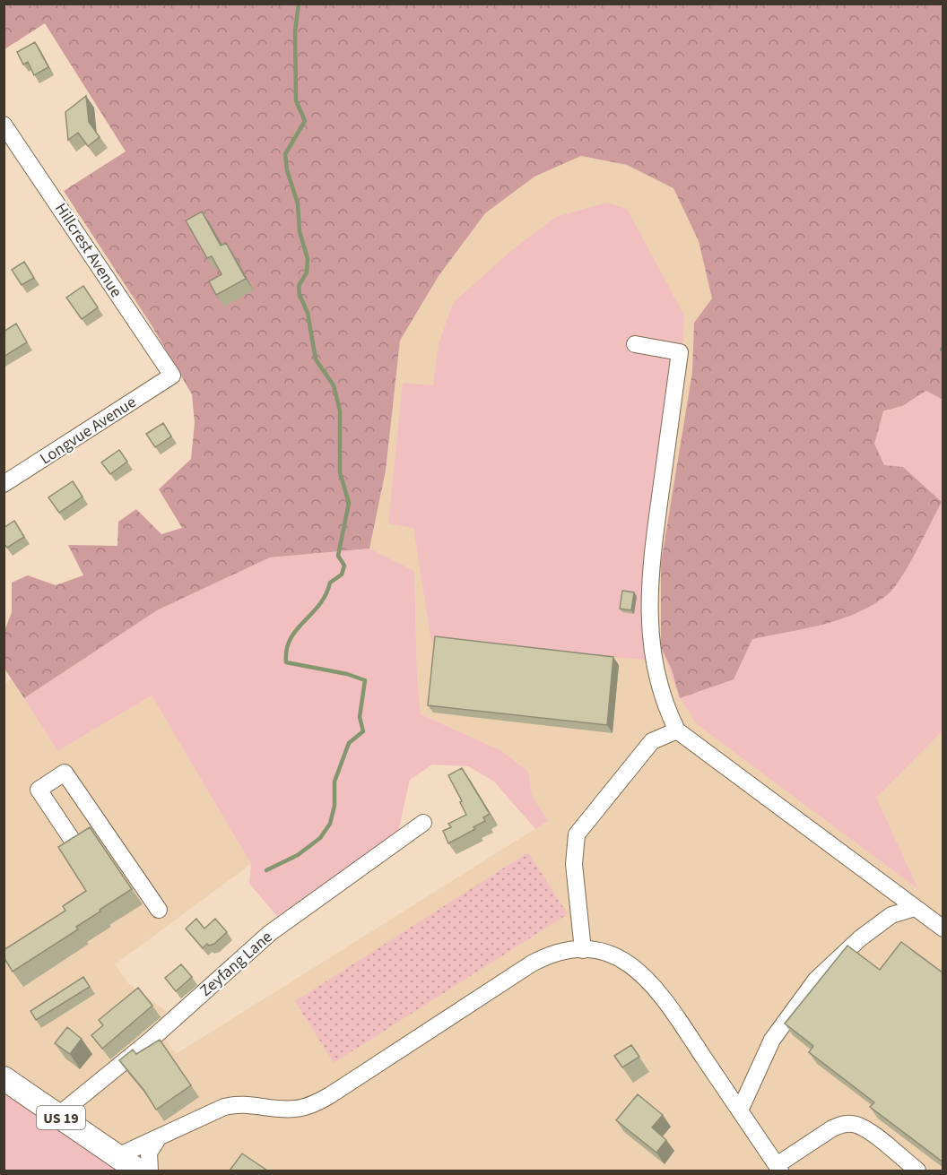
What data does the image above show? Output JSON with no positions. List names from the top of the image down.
{
  "streets": {
    "highway": ["US 19"],
    "street": ["Hillcrest Avenue", "Longvue Avenue", "Zeyfang Lane"]
  },
  "crossings": [
    ["Hillcrest Avenue", "Longvue Avenue"],
    ["Zeyfang Lane", "US 19"]
  ]
}
